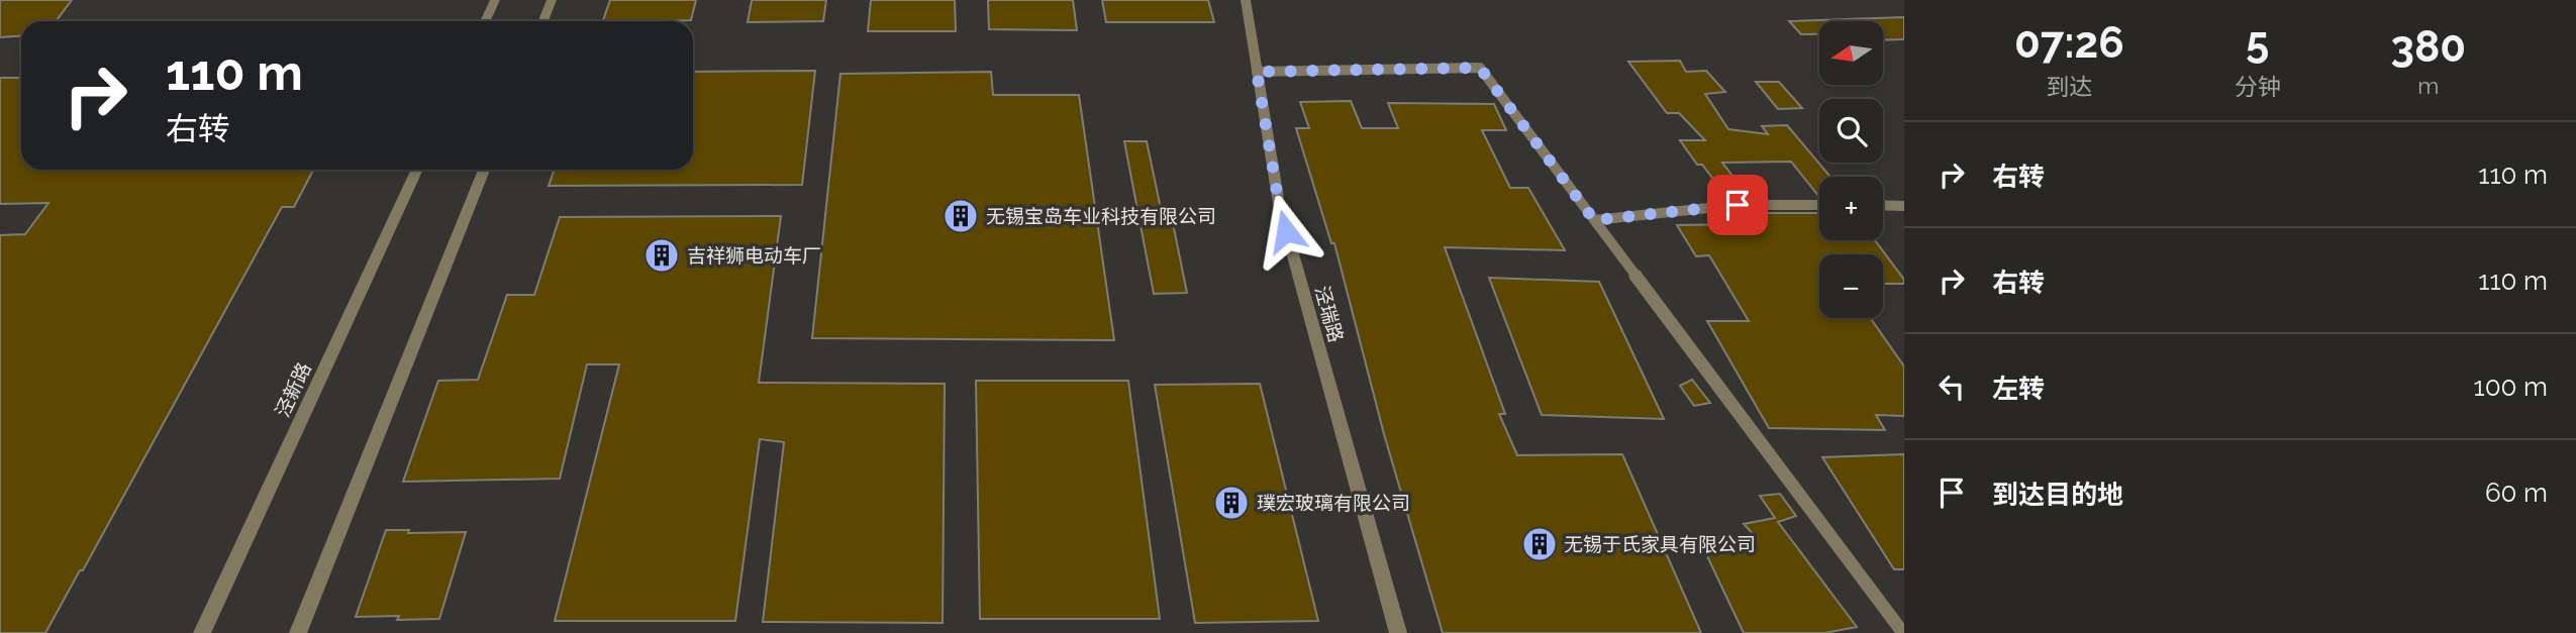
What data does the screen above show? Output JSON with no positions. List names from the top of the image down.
{
  "streets": {
    "street": ["泾瑞路", "泾新路"]
  },
  "places": {
    "building": [
      "无锡宝岛车业科技有限公司",
      "吉祥狮电动车厂",
      "璞宏玻璃有限公司",
      "无锡于氏家具有限公司"
    ]
  },
  "north": "left",
  "page": {
    "eta": [
      "07:26",
      "到达",
      "5",
      "分钟",
      "380",
      "m"
    ],
    "map_buttons": ["+", "−"],
    "turn": ["110 m", "右转"],
    "list": [
      {
        "name": "右转",
        "value": "110 m"
      },
      {
        "name": "右转",
        "value": "110 m"
      },
      {
        "name": "左转",
        "value": "100 m"
      },
      {
        "name": "到达目的地",
        "value": "60 m"
      }
    ]
  }
}
